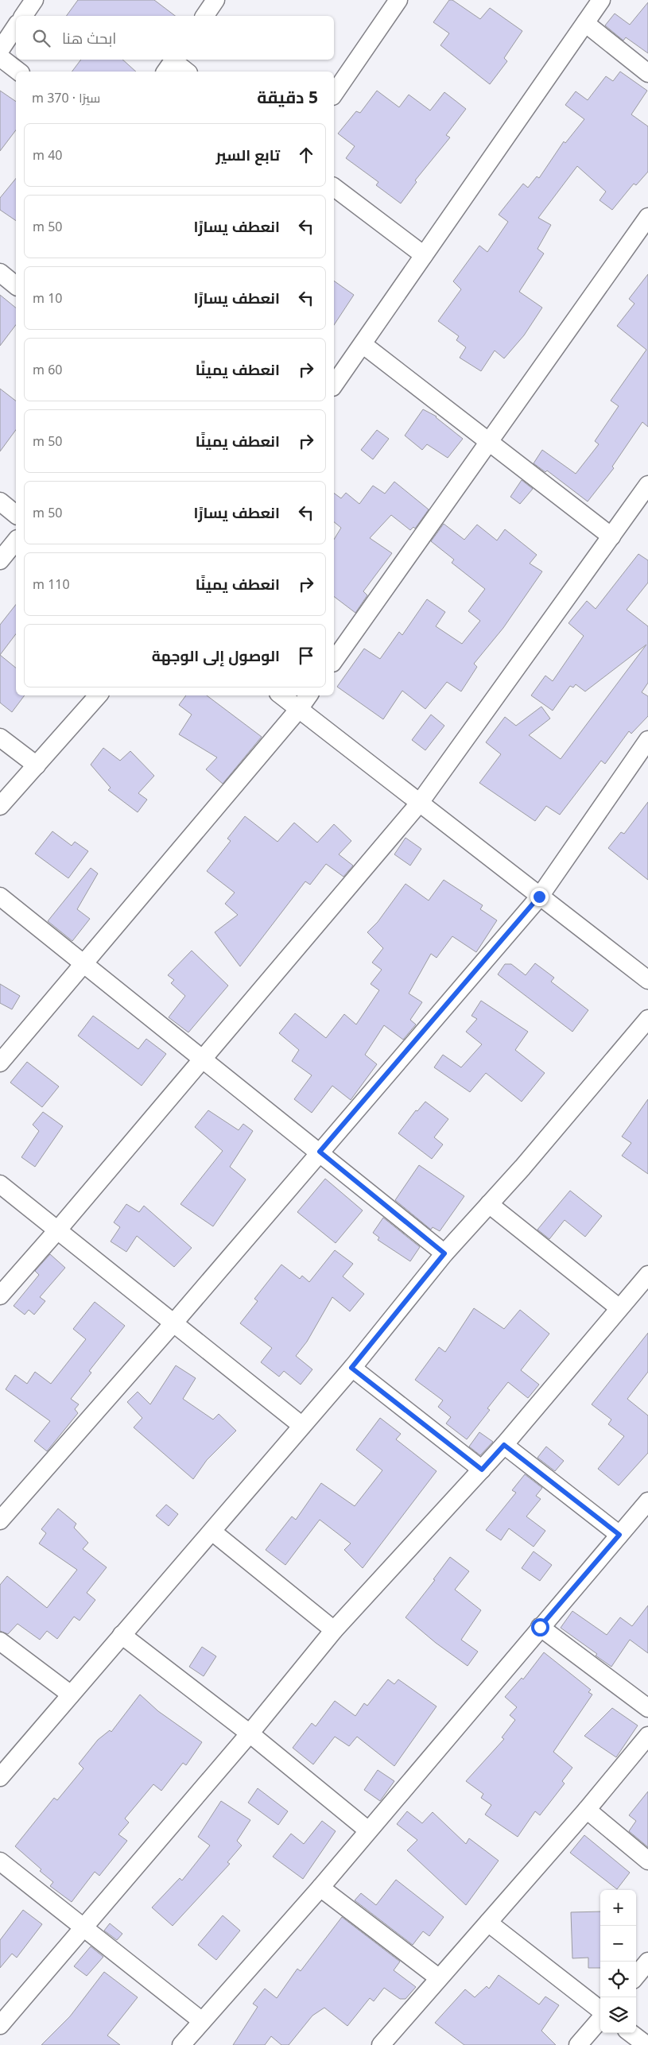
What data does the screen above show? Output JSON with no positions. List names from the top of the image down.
{
  "page": {
    "search": "ابحث هنا",
    "heading": ["5 دقيقة", "سيرًا · 370 m"],
    "list": [
      ["تابع السير", "40 m"],
      ["انعطف يسارًا", "50 m"],
      ["انعطف يسارًا", "10 m"],
      ["انعطف يمينًا", "60 m"],
      ["انعطف يمينًا", "50 m"],
      ["انعطف يسارًا", "50 m"],
      ["انعطف يمينًا", "110 m"],
      "الوصول إلى الوجهة"
    ],
    "map_buttons": ["+", "−"]
  }
}
